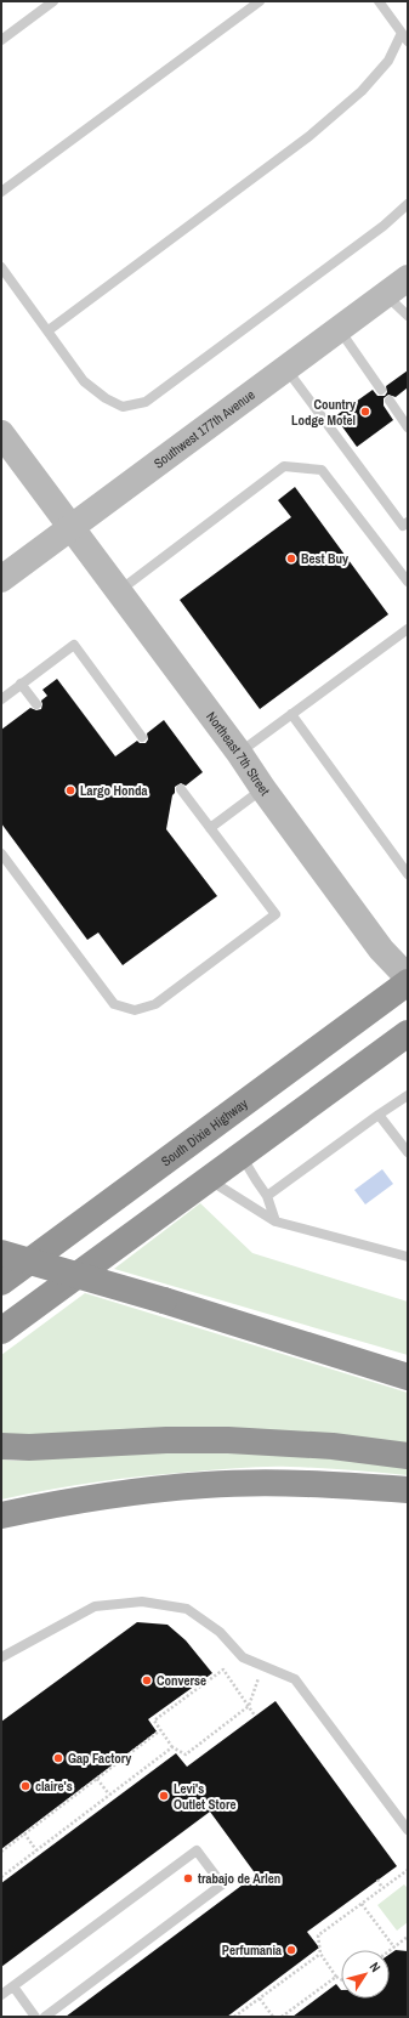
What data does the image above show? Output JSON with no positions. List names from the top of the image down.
{
  "streets": {
    "highway": ["South Dixie Highway"],
    "street": ["Southwest 177th Avenue", "Northeast 7th Street"]
  },
  "crossings": [
    ["Southwest 177th Avenue", "Northeast 7th Street"]
  ],
  "places": [
    "Country Lodge Motel",
    "Best Buy",
    "Largo Honda",
    "Converse",
    "Gap Factory",
    "claire's",
    "Levi's Outlet Store",
    "trabajo de Arlen",
    "Perfumania"
  ],
  "north": "top right"
}
